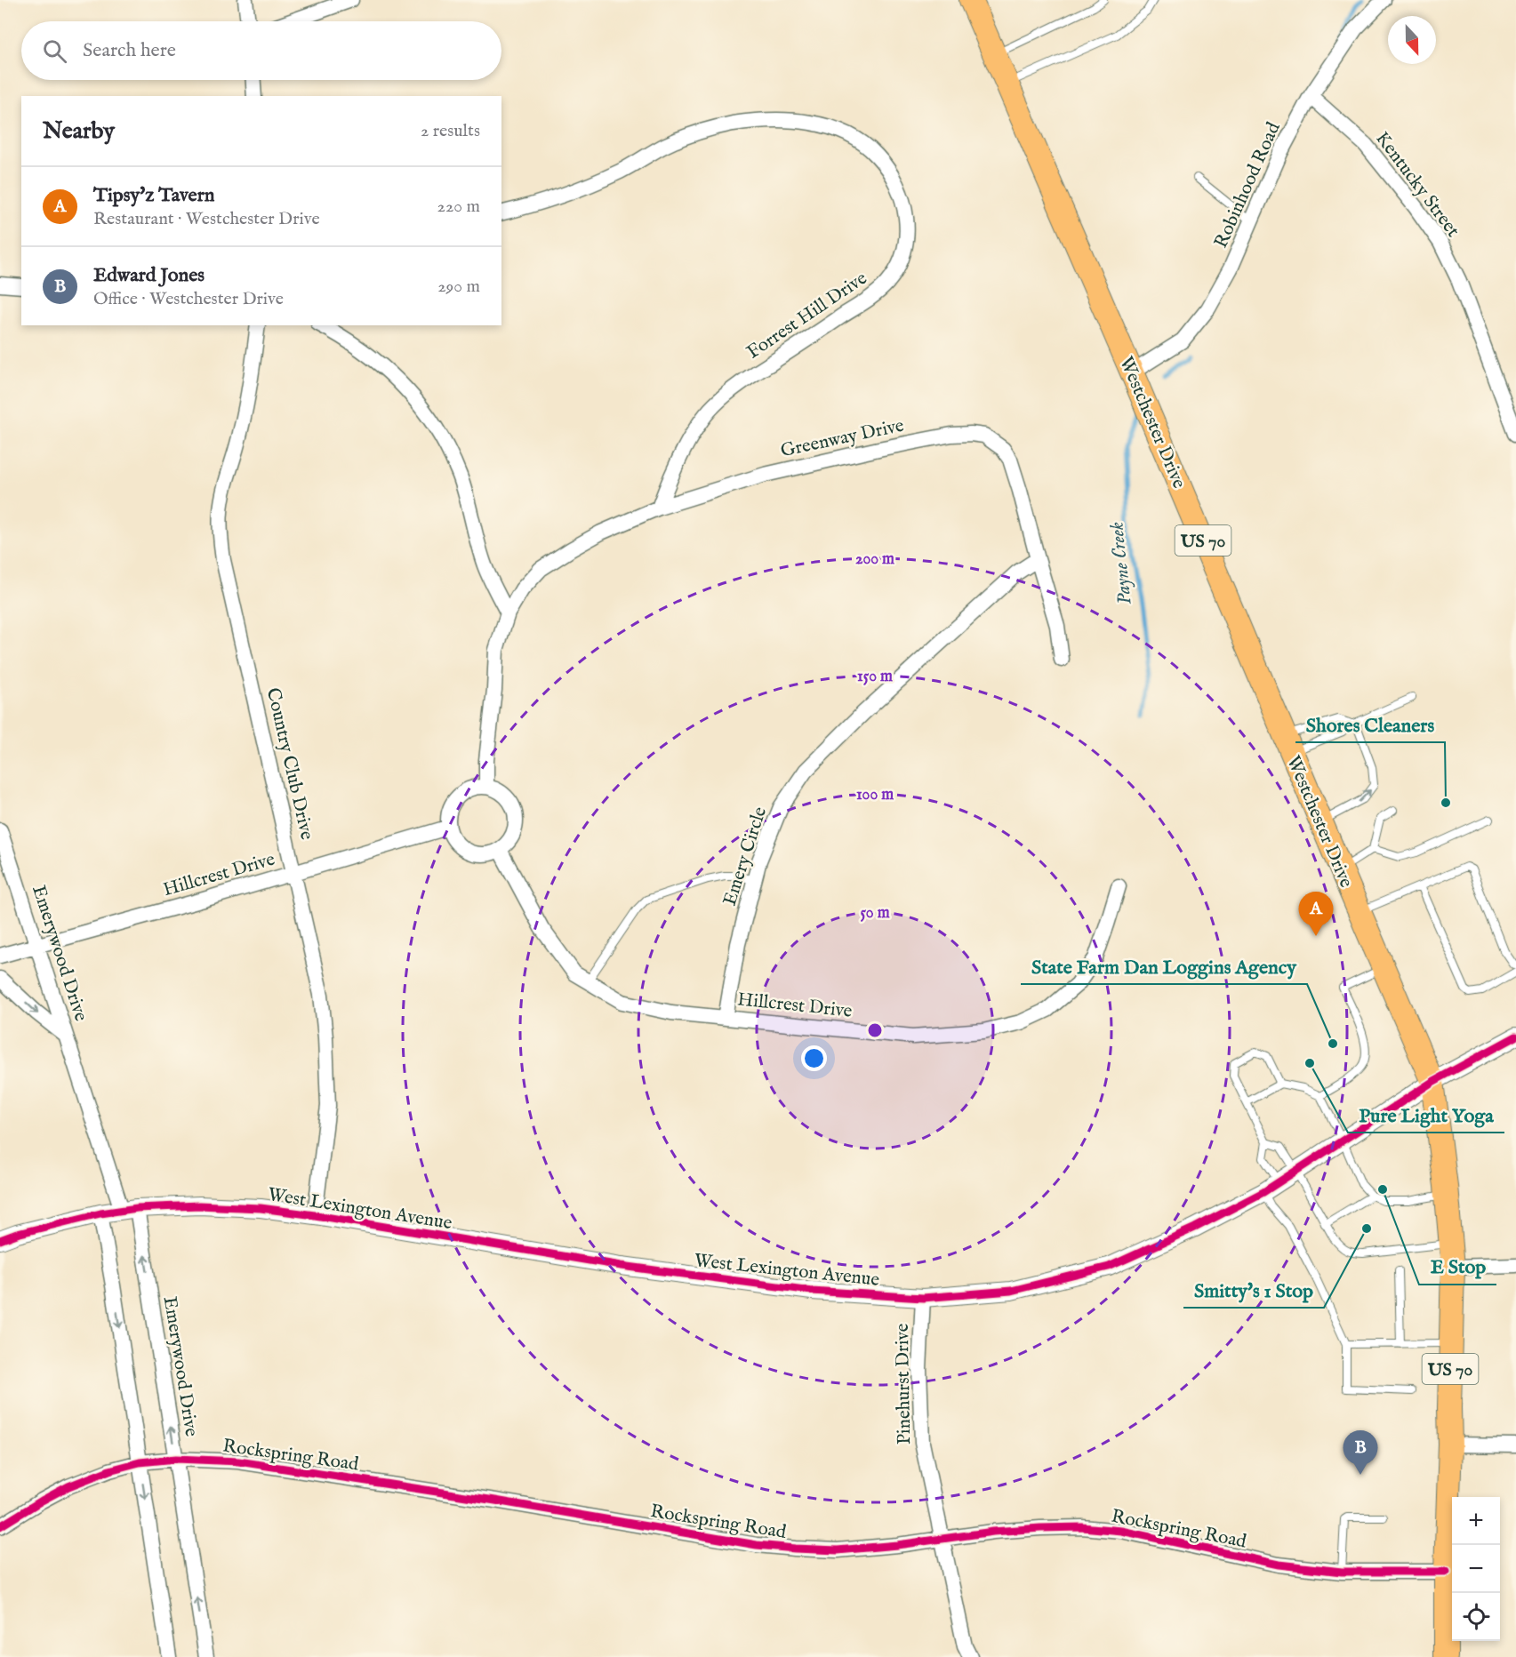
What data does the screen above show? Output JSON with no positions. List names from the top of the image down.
{
  "streets": {
    "main road": ["Westchester Drive", "US 70"],
    "street": [
      "Kentucky Street",
      "Robinhood Road",
      "Forrest Hill Drive",
      "Greenway Drive",
      "Country Club Drive",
      "Emery Circle",
      "Hillcrest Drive",
      "Emerywood Drive",
      "West Lexington Avenue",
      "Pinehurst Drive",
      "Rockspring Road"
    ]
  },
  "crossings": [
    ["Kentucky Street", "Robinhood Road"],
    ["Robinhood Road", "Westchester Drive"],
    ["Forrest Hill Drive", "Greenway Drive"],
    ["Westchester Drive", "West Lexington Avenue"],
    ["Westchester Drive", "Rockspring Road"],
    ["Greenway Drive", "Emery Circle"],
    ["Greenway Drive", "Hillcrest Drive"],
    ["Country Club Drive", "Hillcrest Drive"],
    ["Country Club Drive", "West Lexington Avenue"],
    ["Emery Circle", "Hillcrest Drive"],
    ["Hillcrest Drive", "Emerywood Drive"],
    ["Emerywood Drive", "West Lexington Avenue"],
    ["Emerywood Drive", "Rockspring Road"],
    ["West Lexington Avenue", "Pinehurst Drive"],
    ["Pinehurst Drive", "Rockspring Road"]
  ],
  "water": ["Payne Creek"],
  "places": [
    "Shores Cleaners",
    "State Farm Dan Loggins Agency",
    "Pure Light Yoga",
    "E Stop",
    "Smitty's 1 Stop"
  ],
  "north": "bottom",
  "page": {
    "search": "Search here",
    "heading": ["Nearby", "2 results"],
    "list": [
      {
        "mark": "A",
        "name": "Tipsy'z Tavern",
        "note": "Restaurant · Westchester Drive",
        "value": "220 m"
      },
      {
        "mark": "B",
        "name": "Edward Jones",
        "note": "Office · Westchester Drive",
        "value": "290 m"
      }
    ],
    "pins": ["A", "B"],
    "map_buttons": ["+", "−"]
  },
  "rings": [
    "200 m",
    "150 m",
    "100 m",
    "50 m"
  ]
}
